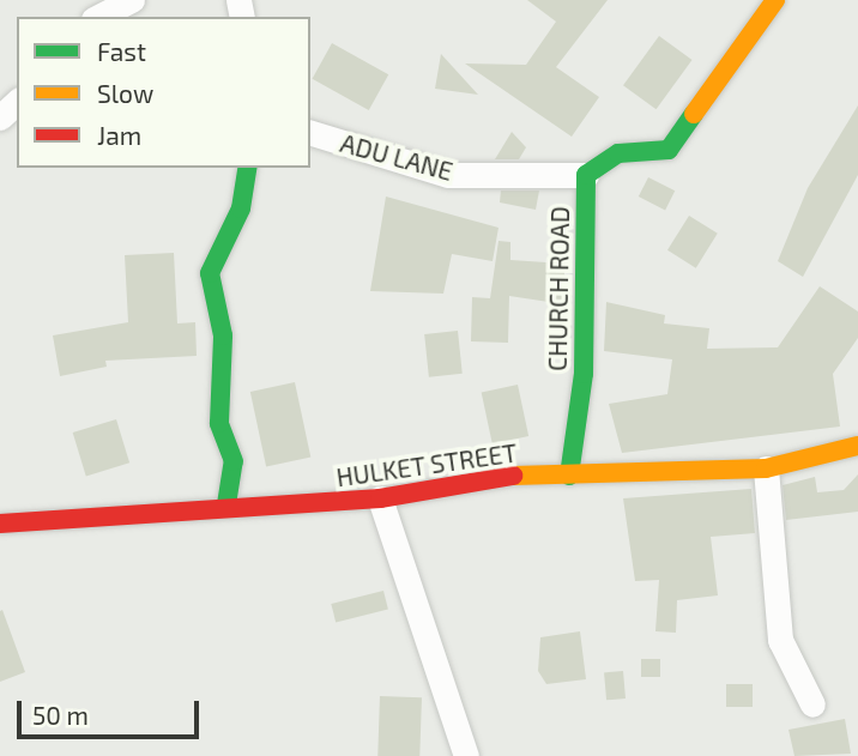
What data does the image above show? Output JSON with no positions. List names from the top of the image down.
{
  "streets": {
    "street": ["ADU LANE", "CHURCH ROAD", "HULKET STREET"]
  },
  "crossings": [
    ["ADU LANE", "CHURCH ROAD"],
    ["CHURCH ROAD", "HULKET STREET"]
  ],
  "legend": ["Fast", "Slow", "Jam"],
  "scale_bar": "50 m"
}
